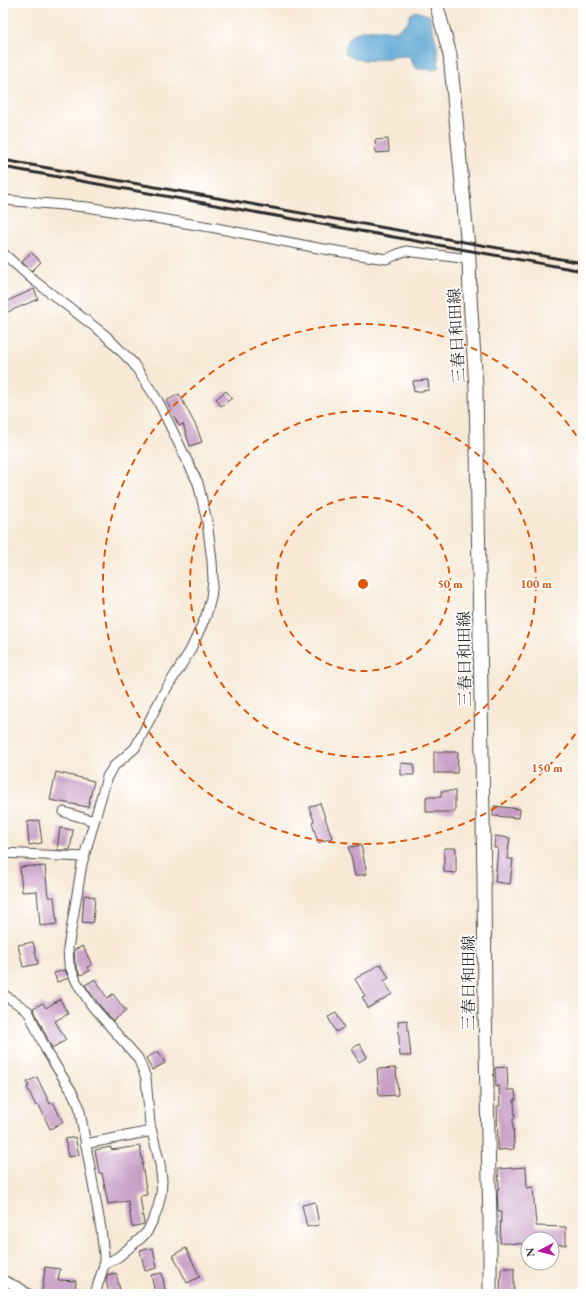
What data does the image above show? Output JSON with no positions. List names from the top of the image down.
{
  "streets": {
    "main road": ["三春日和田線"]
  },
  "north": "left",
  "rings": ["50 m", "100 m", "150 m"]
}
